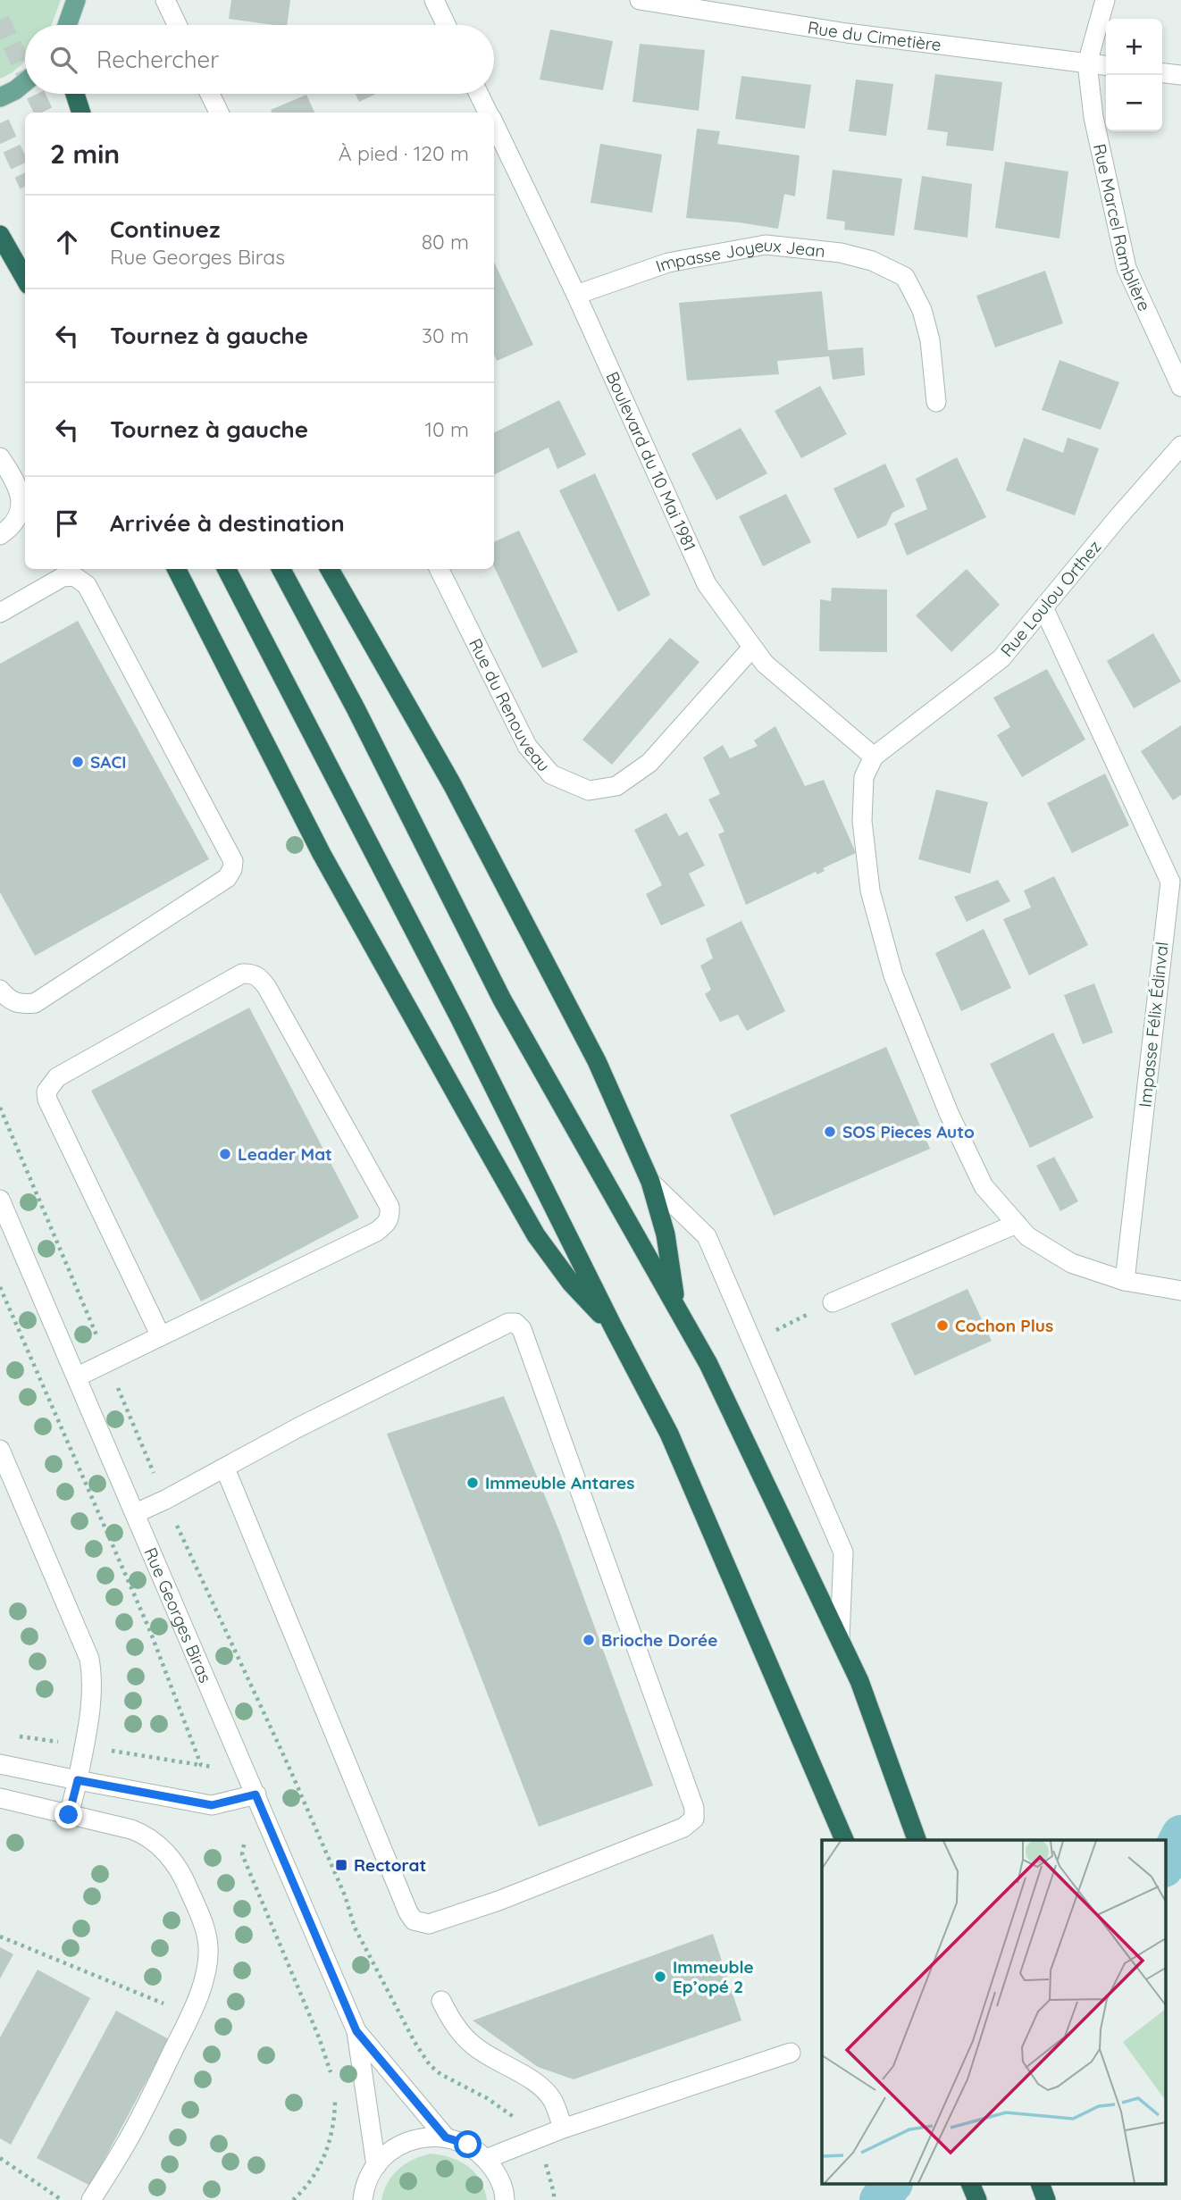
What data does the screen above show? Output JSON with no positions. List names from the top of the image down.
{
  "streets": {
    "street": [
      "Rue du Cimetière",
      "Rue Marcel Ramblière",
      "Impasse Joyeux Jean",
      "Boulevard du 10 Mai 1981",
      "Rue Loulou Orthez",
      "Rue du Renouveau",
      "Impasse Félix Édinval",
      "Rue Georges Biras"
    ]
  },
  "crossings": [
    ["Rue du Cimetière", "Rue Marcel Ramblière"],
    ["Impasse Joyeux Jean", "Boulevard du 10 Mai 1981"],
    ["Boulevard du 10 Mai 1981", "Rue Loulou Orthez"],
    ["Boulevard du 10 Mai 1981", "Rue du Renouveau"],
    ["Rue Loulou Orthez", "Impasse Félix Édinval"]
  ],
  "places": {
    "other": [
      "SACI",
      "SOS Pieces Auto",
      "Leader Mat",
      "Cochon Plus",
      "Immeuble Antares",
      "Brioche Dorée",
      "Immeuble Ep’opé 2"
    ],
    "transit": ["Rectorat"]
  },
  "page": {
    "map_buttons": ["+", "−"],
    "search": "Rechercher",
    "heading": ["2 min", "À pied · 120 m"],
    "list": [
      ["Continuez", "Rue Georges Biras", "80 m"],
      ["Tournez à gauche", "30 m"],
      ["Tournez à gauche", "10 m"],
      "Arrivée à destination"
    ]
  }
}
